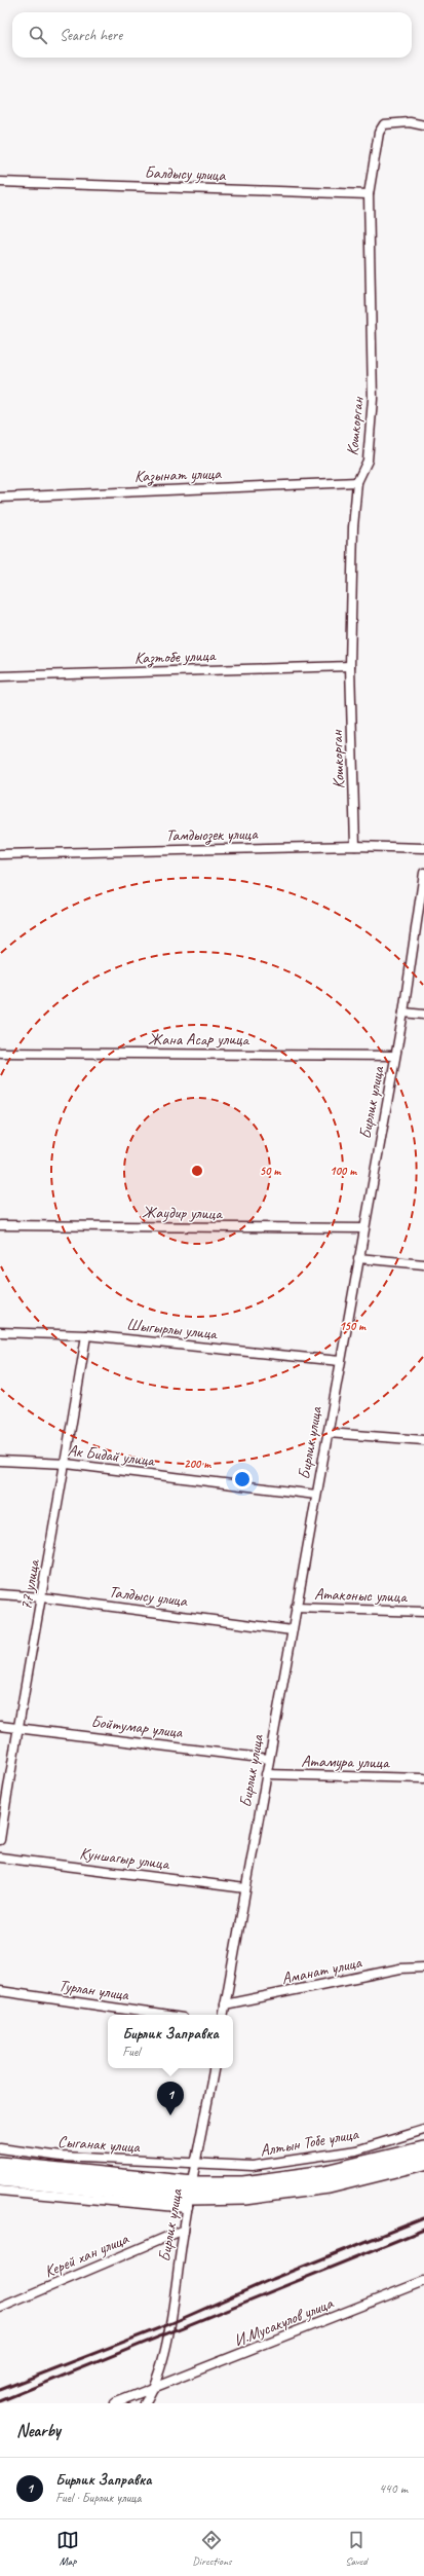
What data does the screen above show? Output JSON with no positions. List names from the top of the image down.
{
  "streets": {
    "street": [
      "Балдысу улица",
      "Кошкорган",
      "Казынат улица",
      "Казтобе улица",
      "Тамдыозек улица",
      "Жана Асар улица",
      "Бирлик улица",
      "Жаудир улица",
      "Шыгырлы улица",
      "Ак Бидай улица",
      "77 улица",
      "Атаконыс улица",
      "Талдысу улица",
      "Бойтумар улица",
      "Атамура улица",
      "Куншагыр улица",
      "Аманат улица",
      "Турлан улица",
      "Алтын Тобе улица",
      "Сыганак улица",
      "Керей хан улица",
      "И.Мусакулов улица"
    ]
  },
  "crossings": [
    ["Балдысу улица", "Кошкорган"],
    ["Кошкорган", "Казынат улица"],
    ["Кошкорган", "Казтобе улица"],
    ["Кошкорган", "Тамдыозек улица"],
    ["Жана Асар улица", "Бирлик улица"],
    ["Бирлик улица", "Жаудир улица"],
    ["Бирлик улица", "Шыгырлы улица"],
    ["Бирлик улица", "Ак Бидай улица"],
    ["Бирлик улица", "Атаконыс улица"],
    ["Бирлик улица", "Талдысу улица"],
    ["Бирлик улица", "Бойтумар улица"],
    ["Бирлик улица", "Атамура улица"],
    ["Бирлик улица", "Куншагыр улица"],
    ["Бирлик улица", "Аманат улица"],
    ["Бирлик улица", "Алтын Тобе улица"],
    ["Бирлик улица", "Сыганак улица"],
    ["Бирлик улица", "Керей хан улица"],
    ["Бирлик улица", "И.Мусакулов улица"],
    ["Шыгырлы улица", "77 улица"],
    ["Ак Бидай улица", "77 улица"],
    ["77 улица", "Талдысу улица"],
    ["77 улица", "Бойтумар улица"],
    ["Алтын Тобе улица", "Сыганак улица"]
  ],
  "page": {
    "search": "Search here",
    "popup": ["Бирлик Заправка", "Fuel"],
    "pins": "1",
    "heading": "Nearby",
    "list": [
      {
        "mark": "1",
        "name": "Бирлик Заправка",
        "note": "Fuel · Бирлик улица",
        "value": "440 m"
      }
    ],
    "nav": ["Map", "Directions", "Saved"]
  },
  "rings": [
    "50 m",
    "100 m",
    "150 m",
    "200 m"
  ]
}
